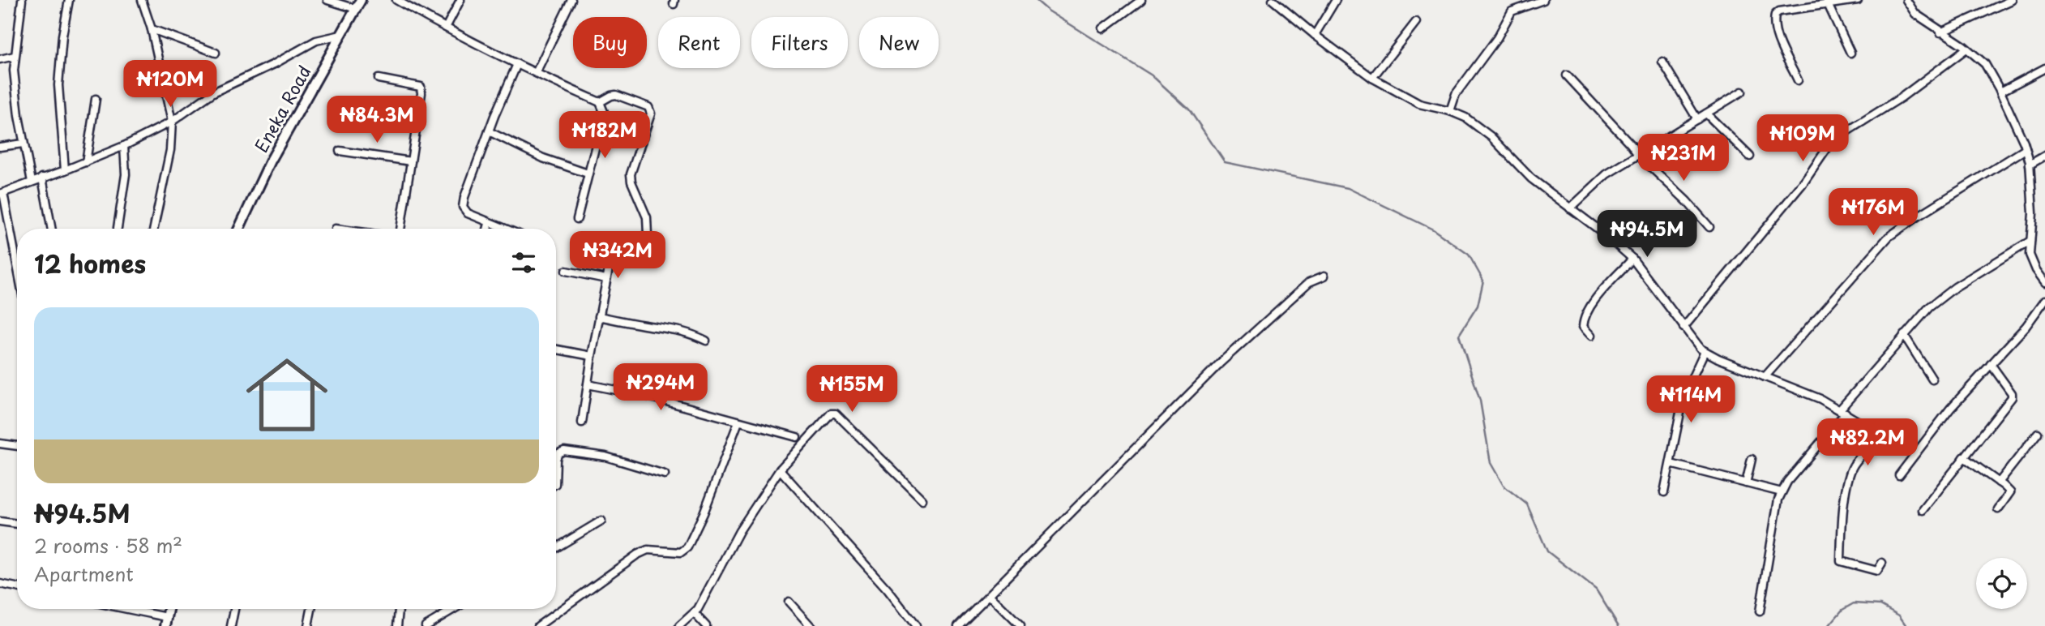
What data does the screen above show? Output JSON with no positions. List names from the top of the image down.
{
  "streets": {
    "main road": ["Eneka Road"]
  },
  "page": {
    "chip": [
      "Buy",
      "Rent",
      "Filters",
      "New"
    ],
    "price": [
      "₦120M",
      "₦84.3M",
      "₦182M",
      "₦109M",
      "₦231M",
      "₦176M",
      "₦94.5M",
      "₦342M",
      "₦294M",
      "₦155M",
      "₦114M",
      "₦82.2M"
    ],
    "heading": "12 homes",
    "list": [
      {
        "name": "₦94.5M",
        "note": "2 rooms · 58 m² · Apartment"
      }
    ]
  }
}
